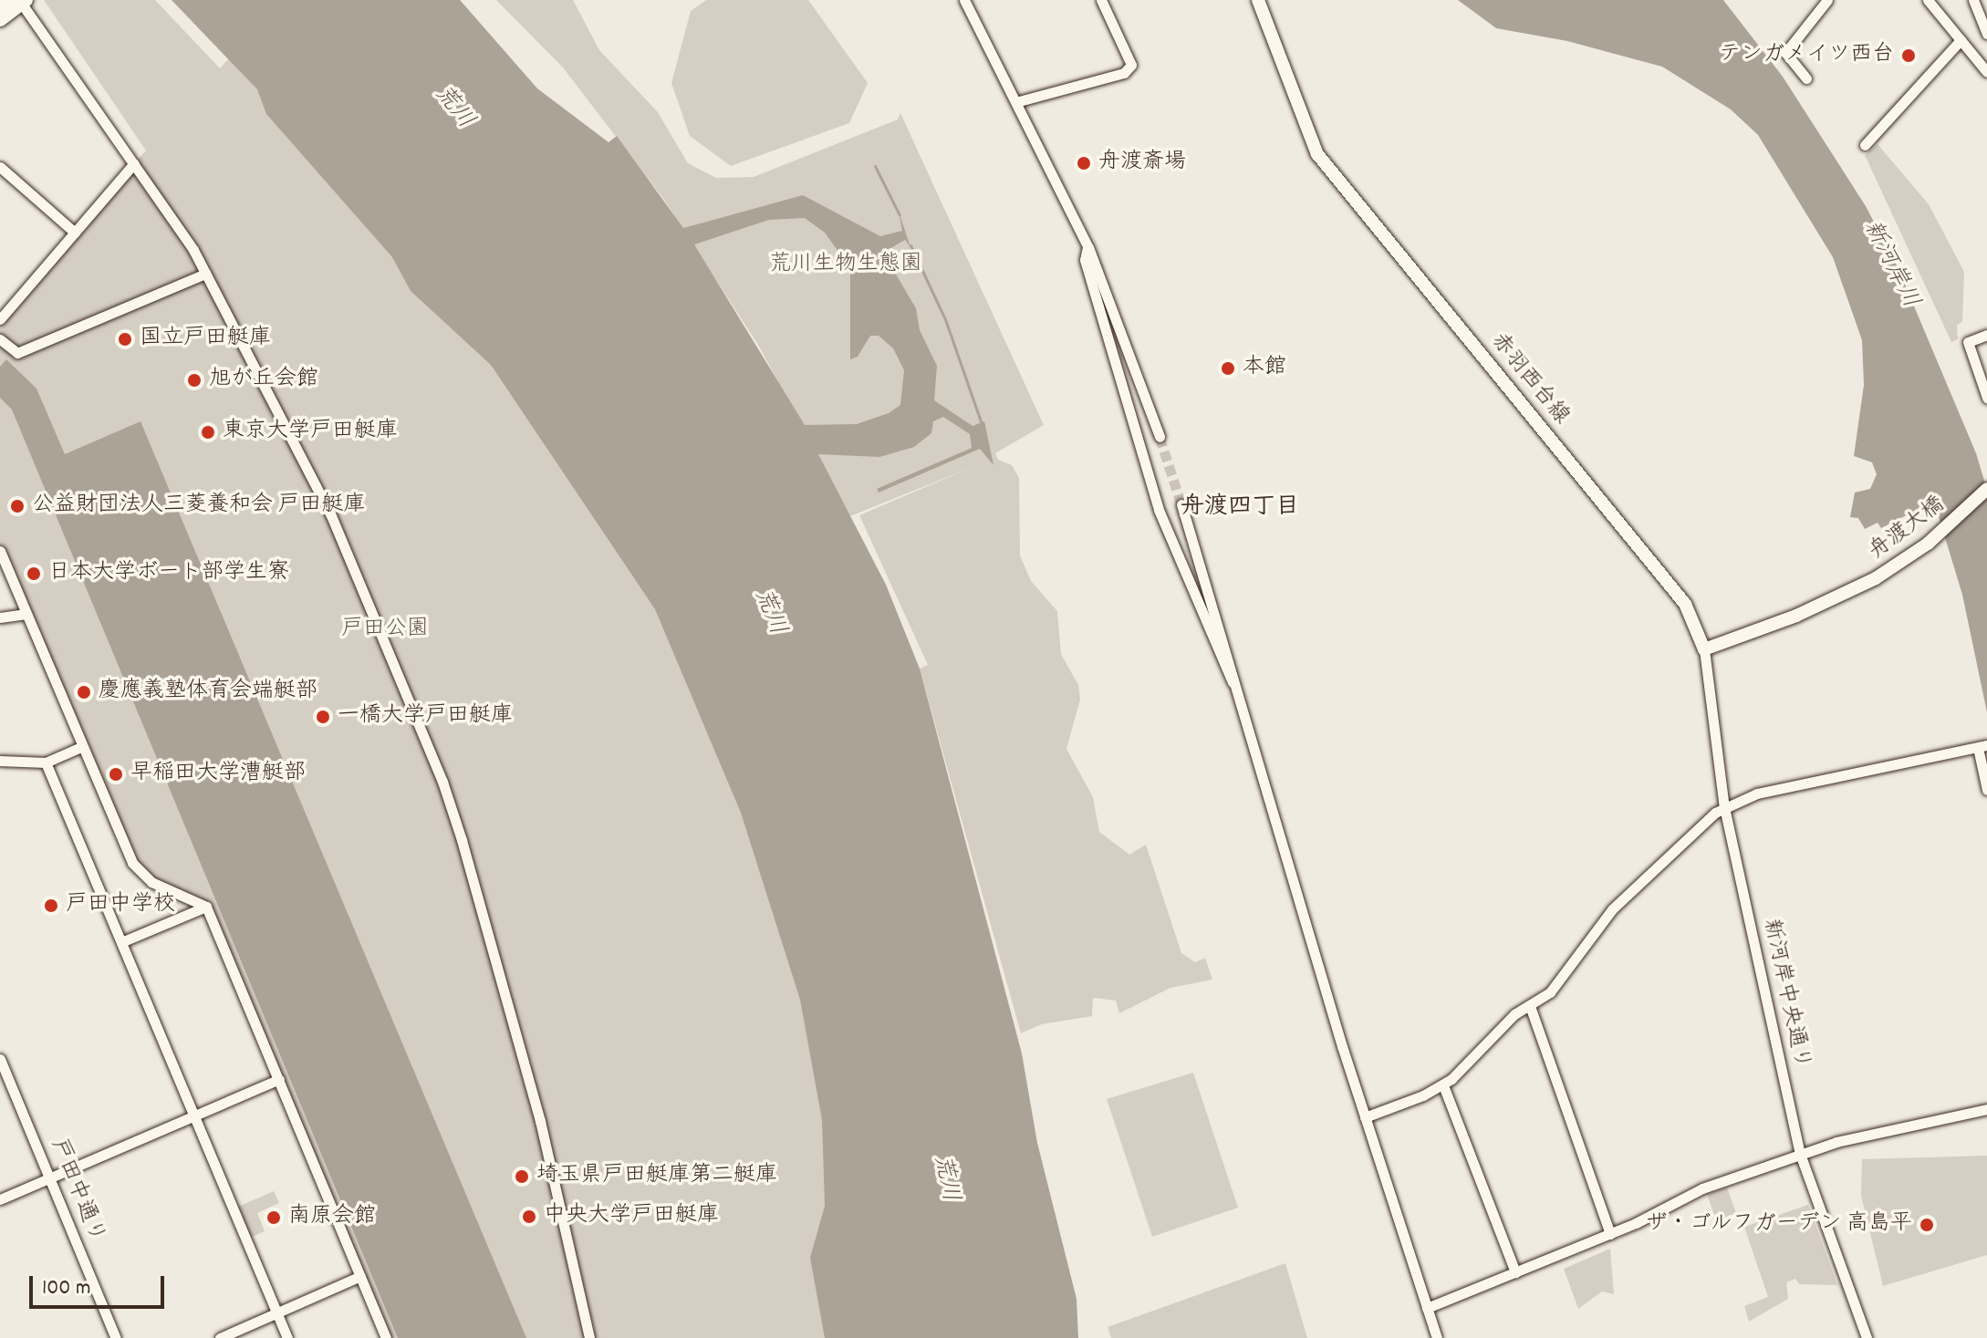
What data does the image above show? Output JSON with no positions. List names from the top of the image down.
{
  "streets": {
    "main road": ["赤羽西台線", "舟渡大橋"],
    "street": ["新河岸中央通り", "戸田中通り"]
  },
  "crossings": [
    ["赤羽西台線", "舟渡大橋"],
    ["赤羽西台線", "新河岸中央通り"],
    ["舟渡大橋", "新河岸中央通り"]
  ],
  "districts": ["舟渡四丁目"],
  "water": ["荒川", "新河岸川"],
  "parks": ["荒川生物生態園", "戸田公園"],
  "places": [
    "テンガメイツ西台",
    "舟渡斎場",
    "国立戸田艇庫",
    "本館",
    "旭が丘会館",
    "東京大学戸田艇庫",
    "公益財団法人三菱養和会 戸田艇庫",
    "日本大学ボート部学生寮",
    "慶應義塾体育会端艇部",
    "一橋大学戸田艇庫",
    "早稲田大学漕艇部",
    "戸田中学校",
    "埼玉県戸田艇庫第二艇庫",
    "中央大学戸田艇庫",
    "南原会館",
    "ザ・ゴルフガーデン 高島平"
  ],
  "scale_bar": "100 m"
}
